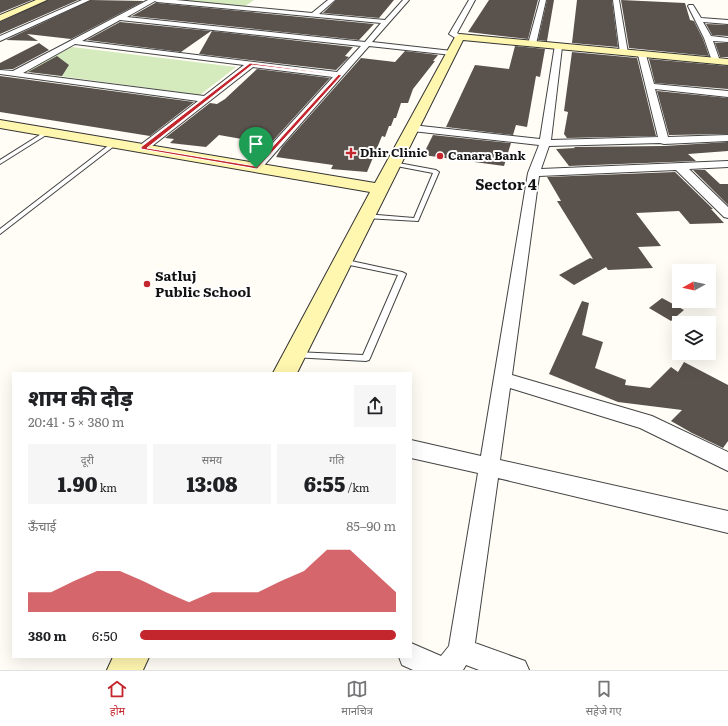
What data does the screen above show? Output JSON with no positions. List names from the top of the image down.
{
  "districts": ["Sector 4"],
  "places": {
    "health": ["Dhir Clinic"],
    "other": ["Canara Bank", "Satluj Public School"]
  },
  "north": "left",
  "page": {
    "heading": ["शाम की दौड़", "20:41 · 5 × 380 m"],
    "stats": [
      ["दूरी", "1.90 km"],
      ["समय", "13:08"],
      ["गति", "6:55 /km"]
    ],
    "chart": ["ऊँचाई", "85–90 m"],
    "list": [
      {
        "name": "380 m",
        "note": "6:50"
      }
    ],
    "tabs": ["होम", "मानचित्र", "सहेजे गए"]
  }
}
